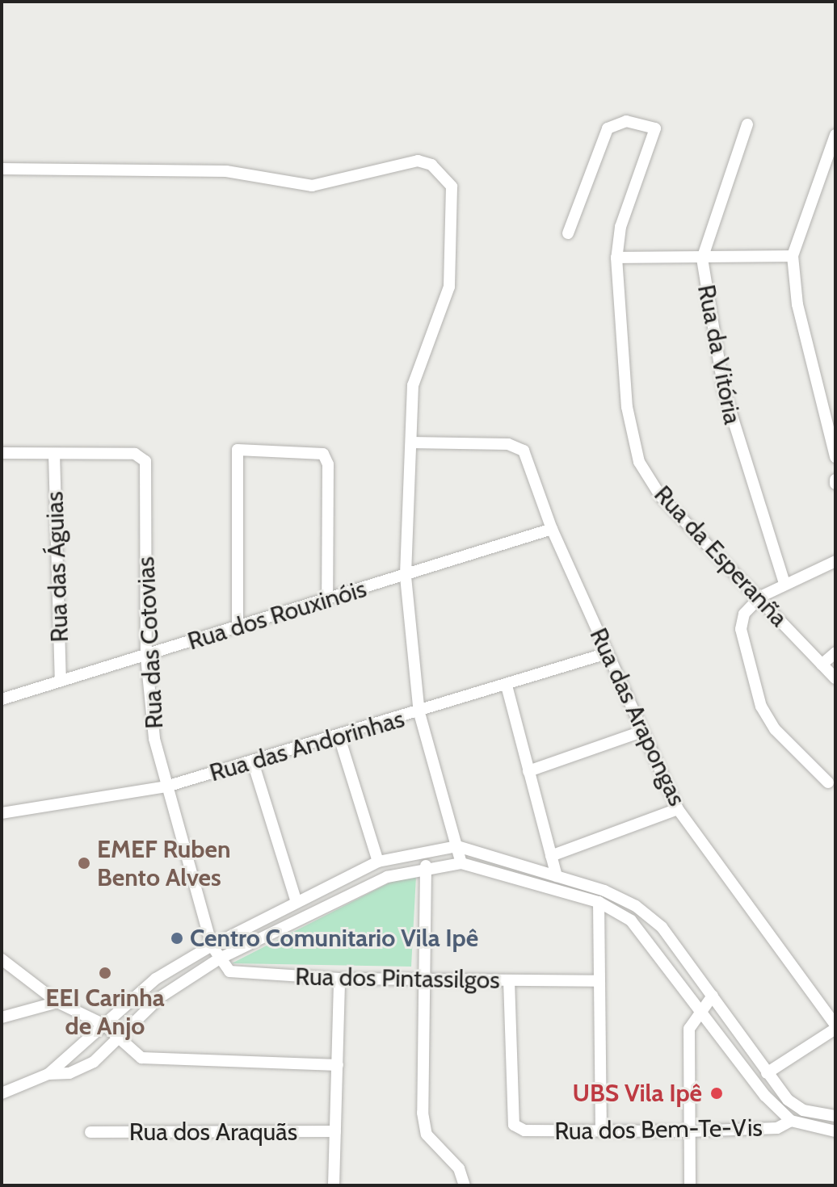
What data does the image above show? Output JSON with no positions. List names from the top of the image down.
{
  "streets": {
    "street": [
      "Rua da Vitória",
      "Rua da Esperanña",
      "Rua das Águias",
      "Rua dos Rouxinóis",
      "Rua das Cotovias",
      "Rua das Arapongas",
      "Rua das Andorinhas",
      "Rua dos Pintassilgos",
      "Rua dos Bem-Te-Vis",
      "Rua dos Araquãs"
    ]
  },
  "crossings": [
    ["Rua das Águias", "Rua dos Rouxinóis"],
    ["Rua das Águias", "Rua das Cotovias"],
    ["Rua dos Rouxinóis", "Rua das Cotovias"],
    ["Rua dos Rouxinóis", "Rua das Arapongas"],
    ["Rua das Cotovias", "Rua das Andorinhas"],
    ["Rua das Arapongas", "Rua das Andorinhas"],
    ["Rua dos Pintassilgos", "Rua dos Bem-Te-Vis"]
  ],
  "places": [
    "EMEF Ruben Bento Alves",
    "Centro Comunitario Vila Ipê",
    "EEI Carinha de Anjo",
    "UBS Vila Ipê"
  ]
}
